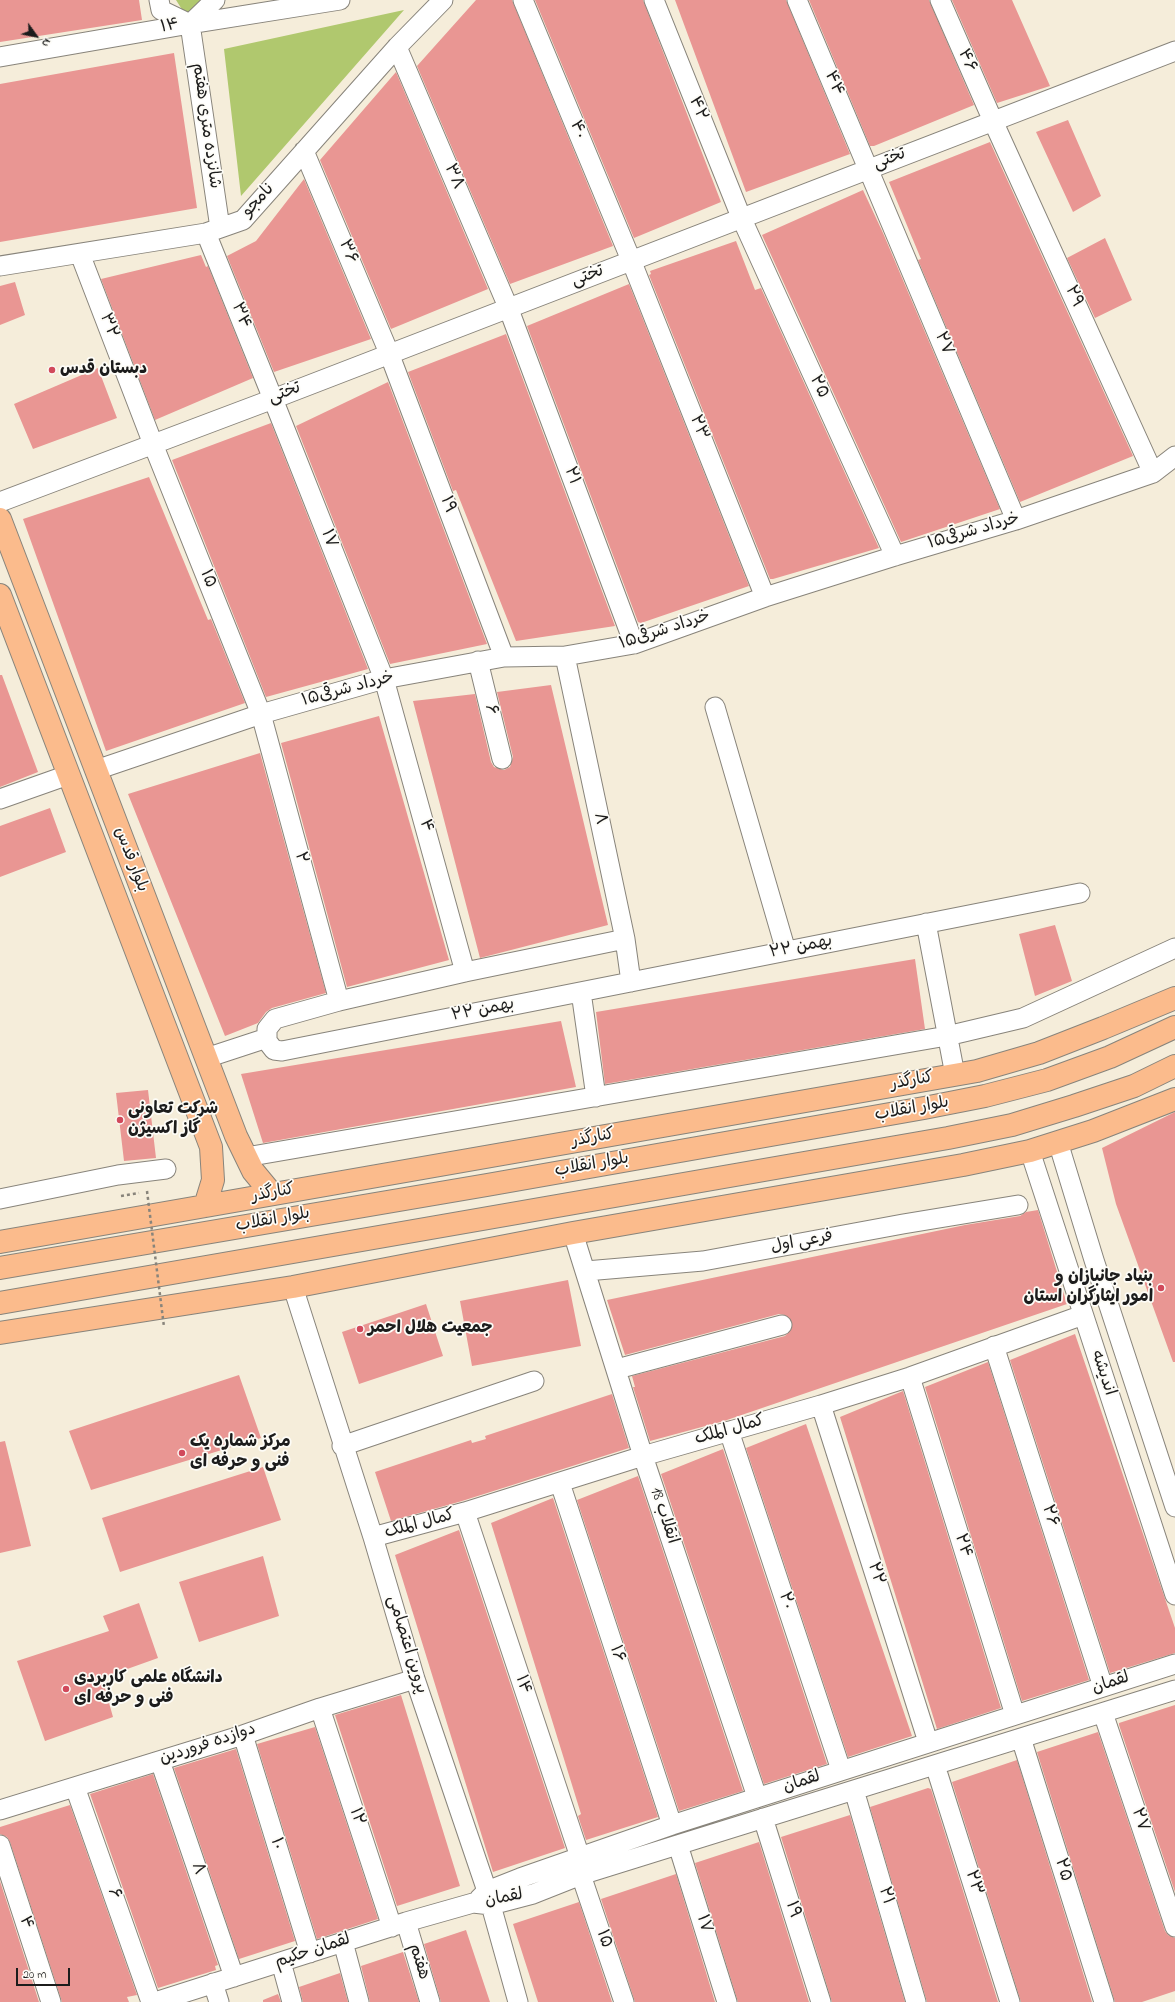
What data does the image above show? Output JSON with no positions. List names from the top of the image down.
{
  "streets": {
    "main road": ["بلوار قدس", "کنارگذر", "بلوار انقلاب"],
    "street": [
      "۱۴",
      "۴۶",
      "۴۴",
      "۴۲",
      "شانزده متری هفتم",
      "۴۰",
      "تختی",
      "۳۸",
      "نامجو",
      "۳۶",
      "۲۹",
      "۳۴",
      "۳۲",
      "۲۷",
      "۲۵",
      "۲۳",
      "۲۱",
      "۱۹",
      "۱۵خرداد شرقی",
      "۱۷",
      "۱۵",
      "۶",
      "۸",
      "۴",
      "۲",
      "۲۲ بهمن",
      "فرعی اول",
      "اندیشه",
      "کمال الملک",
      "انقلاب 18",
      "۲۶",
      "۲۴",
      "۲۲",
      "۲۰",
      "پروین اعتصامی",
      "۱۶",
      "لقمان",
      "دوازده فروردین",
      "۱۲",
      "۱۰",
      "لقمان حکیم",
      "هفتم"
    ]
  },
  "crossings": [
    ["۱۴", "شانزده متری هفتم"],
    ["۱۴", "۱۵"],
    ["۱۴", "کمال الملک"],
    ["۱۴", "لقمان"],
    ["۴۶", "تختی"],
    ["۴۶", "۲۹"],
    ["۴۴", "تختی"],
    ["۴۴", "۲۷"],
    ["۴۲", "تختی"],
    ["۴۲", "۲۵"],
    ["شانزده متری هفتم", "نامجو"],
    ["شانزده متری هفتم", "۳۴"],
    ["۴۰", "تختی"],
    ["۴۰", "۲۳"],
    ["تختی", "۳۸"],
    ["تختی", "۳۶"],
    ["تختی", "۲۹"],
    ["تختی", "۳۴"],
    ["تختی", "۳۲"],
    ["تختی", "۲۷"],
    ["تختی", "۲۵"],
    ["تختی", "۲۳"],
    ["تختی", "۲۱"],
    ["تختی", "۱۹"],
    ["تختی", "۱۷"],
    ["تختی", "۱۵"],
    ["۳۸", "نامجو"],
    ["۳۸", "۲۱"],
    ["نامجو", "۳۶"],
    ["نامجو", "۳۴"],
    ["نامجو", "۳۲"],
    ["۳۶", "۱۹"],
    ["۲۹", "۱۵خرداد شرقی"],
    ["۳۴", "۱۷"],
    ["۳۲", "۱۵"],
    ["۲۷", "۱۵خرداد شرقی"],
    ["۲۷", "لقمان"],
    ["۲۵", "۱۵خرداد شرقی"],
    ["۲۵", "لقمان"],
    ["۲۳", "۱۵خرداد شرقی"],
    ["۲۳", "لقمان"],
    ["۲۱", "۱۵خرداد شرقی"],
    ["۲۱", "لقمان"],
    ["۱۹", "۱۵خرداد شرقی"],
    ["۱۹", "لقمان"],
    ["۱۵خرداد شرقی", "۱۷"],
    ["۱۵خرداد شرقی", "۱۵"],
    ["۱۵خرداد شرقی", "۶"],
    ["۱۵خرداد شرقی", "۸"],
    ["۱۵خرداد شرقی", "۴"],
    ["۱۵خرداد شرقی", "۲"],
    ["۱۵خرداد شرقی", "بلوار قدس"],
    ["۱۷", "۴"],
    ["۱۷", "لقمان"],
    ["۱۵", "۲"],
    ["۱۵", "لقمان"],
    ["۶", "دوازده فروردین"],
    ["۸", "۲۲ بهمن"],
    ["۸", "دوازده فروردین"],
    ["۸", "لقمان حکیم"],
    ["بلوار قدس", "کنارگذر"],
    ["فرعی اول", "انقلاب 18"],
    ["اندیشه", "کمال الملک"],
    ["کمال الملک", "انقلاب 18"],
    ["کمال الملک", "۲۶"],
    ["کمال الملک", "۲۴"],
    ["کمال الملک", "۲۲"],
    ["کمال الملک", "۲۰"],
    ["کمال الملک", "پروین اعتصامی"],
    ["کمال الملک", "۱۶"],
    ["انقلاب 18", "لقمان"],
    ["۲۶", "لقمان"],
    ["۲۴", "لقمان"],
    ["۲۲", "لقمان"],
    ["۲۰", "لقمان"],
    ["پروین اعتصامی", "لقمان"],
    ["پروین اعتصامی", "دوازده فروردین"],
    ["پروین اعتصامی", "لقمان حکیم"],
    ["۱۶", "لقمان"],
    ["لقمان", "لقمان حکیم"],
    ["دوازده فروردین", "۱۲"],
    ["دوازده فروردین", "۱۰"],
    ["۱۲", "لقمان حکیم"],
    ["۱۲", "هفتم"],
    ["۱۰", "لقمان حکیم"],
    ["لقمان حکیم", "هفتم"]
  ],
  "places": [
    "دبستان قدس",
    "شرکت تعاونی گاز اکسیژن",
    "بنیاد جانبازان و امور ایثارگران استان",
    "جمعیت هلال احمر",
    "مرکز شماره یک فنی و حرفه ای",
    "دانشگاه علمی کاربردی فنی و حرفه ای"
  ],
  "scale_bar": "20 m",
  "north": "bottom right"
}
